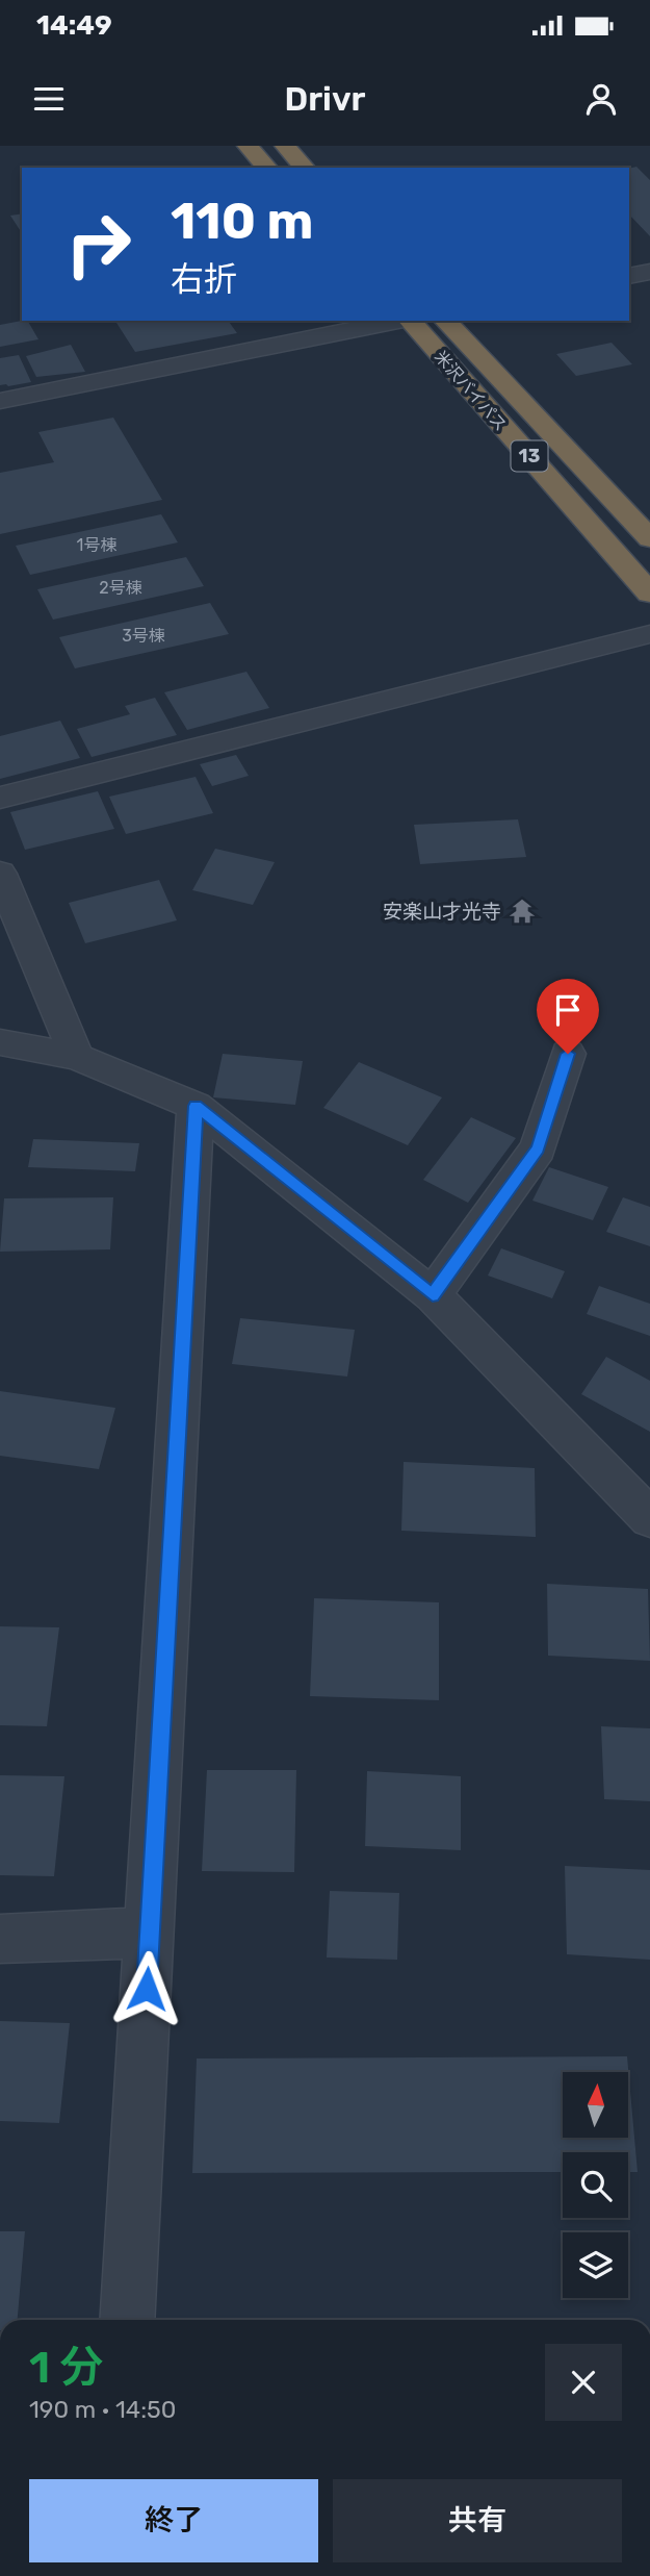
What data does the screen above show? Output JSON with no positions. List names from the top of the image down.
{
  "streets": {
    "highway": ["米沢バイパス", "13"]
  },
  "places": {
    "temple": ["安楽山才光寺"]
  },
  "house_numbers": ["1号棟", "2号棟", "3号棟"],
  "north": "top",
  "page": {
    "status": "14:49",
    "header": "Drivr",
    "turn": ["110 m", "右折"],
    "heading": ["1 分", "190 m · 14:50"],
    "buttons": ["終了", "共有"]
  }
}
